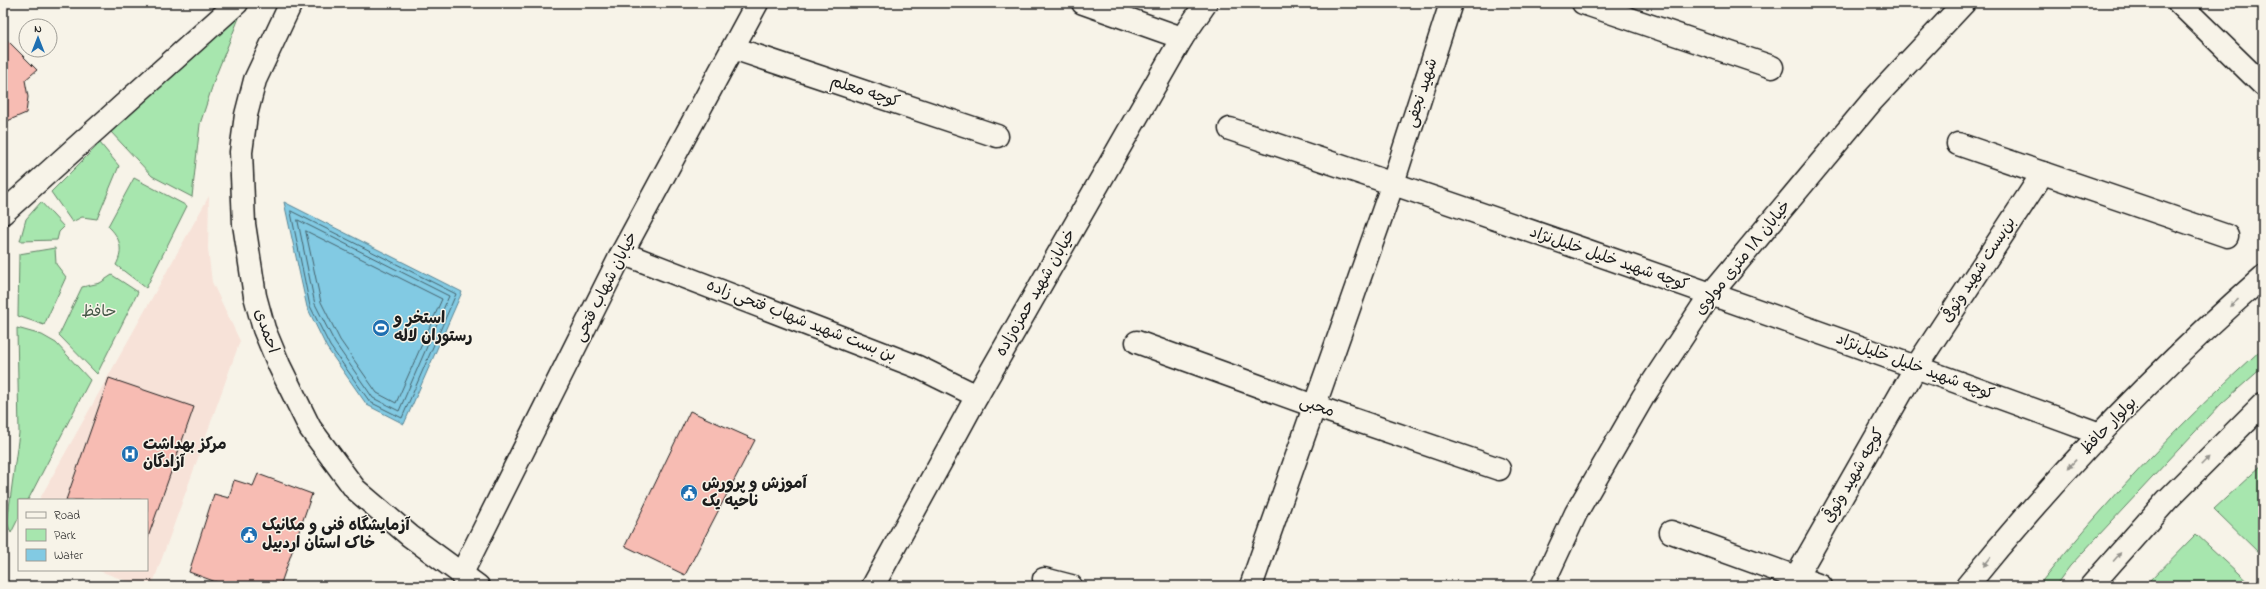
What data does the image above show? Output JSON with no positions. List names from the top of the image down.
{
  "streets": {
    "street": [
      "کوچه معلم",
      "شهید نجفی",
      "خیابان ۱۸ متری مولوی",
      "کوچه شهید خلیل خلیل‌نژاد",
      "بن‌بست شهید وثوقی",
      "خیابان شهاب فتحی",
      "خیابان شهید حمزه‌زاده",
      "بن بست شهید شهاب فتحی زاده",
      "احمدی",
      "محبی",
      "بولوار حافظ",
      "کوچه شهید وثوقی"
    ]
  },
  "crossings": [
    ["کوچه معلم", "خیابان شهاب فتحی"],
    ["شهید نجفی", "کوچه شهید خلیل خلیل‌نژاد"],
    ["شهید نجفی", "محبی"],
    ["خیابان ۱۸ متری مولوی", "کوچه شهید خلیل خلیل‌نژاد"],
    ["کوچه شهید خلیل خلیل‌نژاد", "بن‌بست شهید وثوقی"],
    ["کوچه شهید خلیل خلیل‌نژاد", "بولوار حافظ"],
    ["کوچه شهید خلیل خلیل‌نژاد", "کوچه شهید وثوقی"],
    ["بن‌بست شهید وثوقی", "کوچه شهید وثوقی"],
    ["خیابان شهاب فتحی", "بن بست شهید شهاب فتحی زاده"],
    ["خیابان شهاب فتحی", "احمدی"],
    ["خیابان شهید حمزه‌زاده", "بن بست شهید شهاب فتحی زاده"]
  ],
  "parks": ["حافظ"],
  "places": {
    "sports": ["استخر و رستوران لاله"],
    "hospital": ["مرکز بهداشت آزادگان"],
    "public building": ["آموزش و پرورش ناحیه یک", "آزمایشگاه فنی و مکانیک خاک استان اردبیل"]
  },
  "legend": ["Road", "Park", "Water"],
  "north": "top"
}
